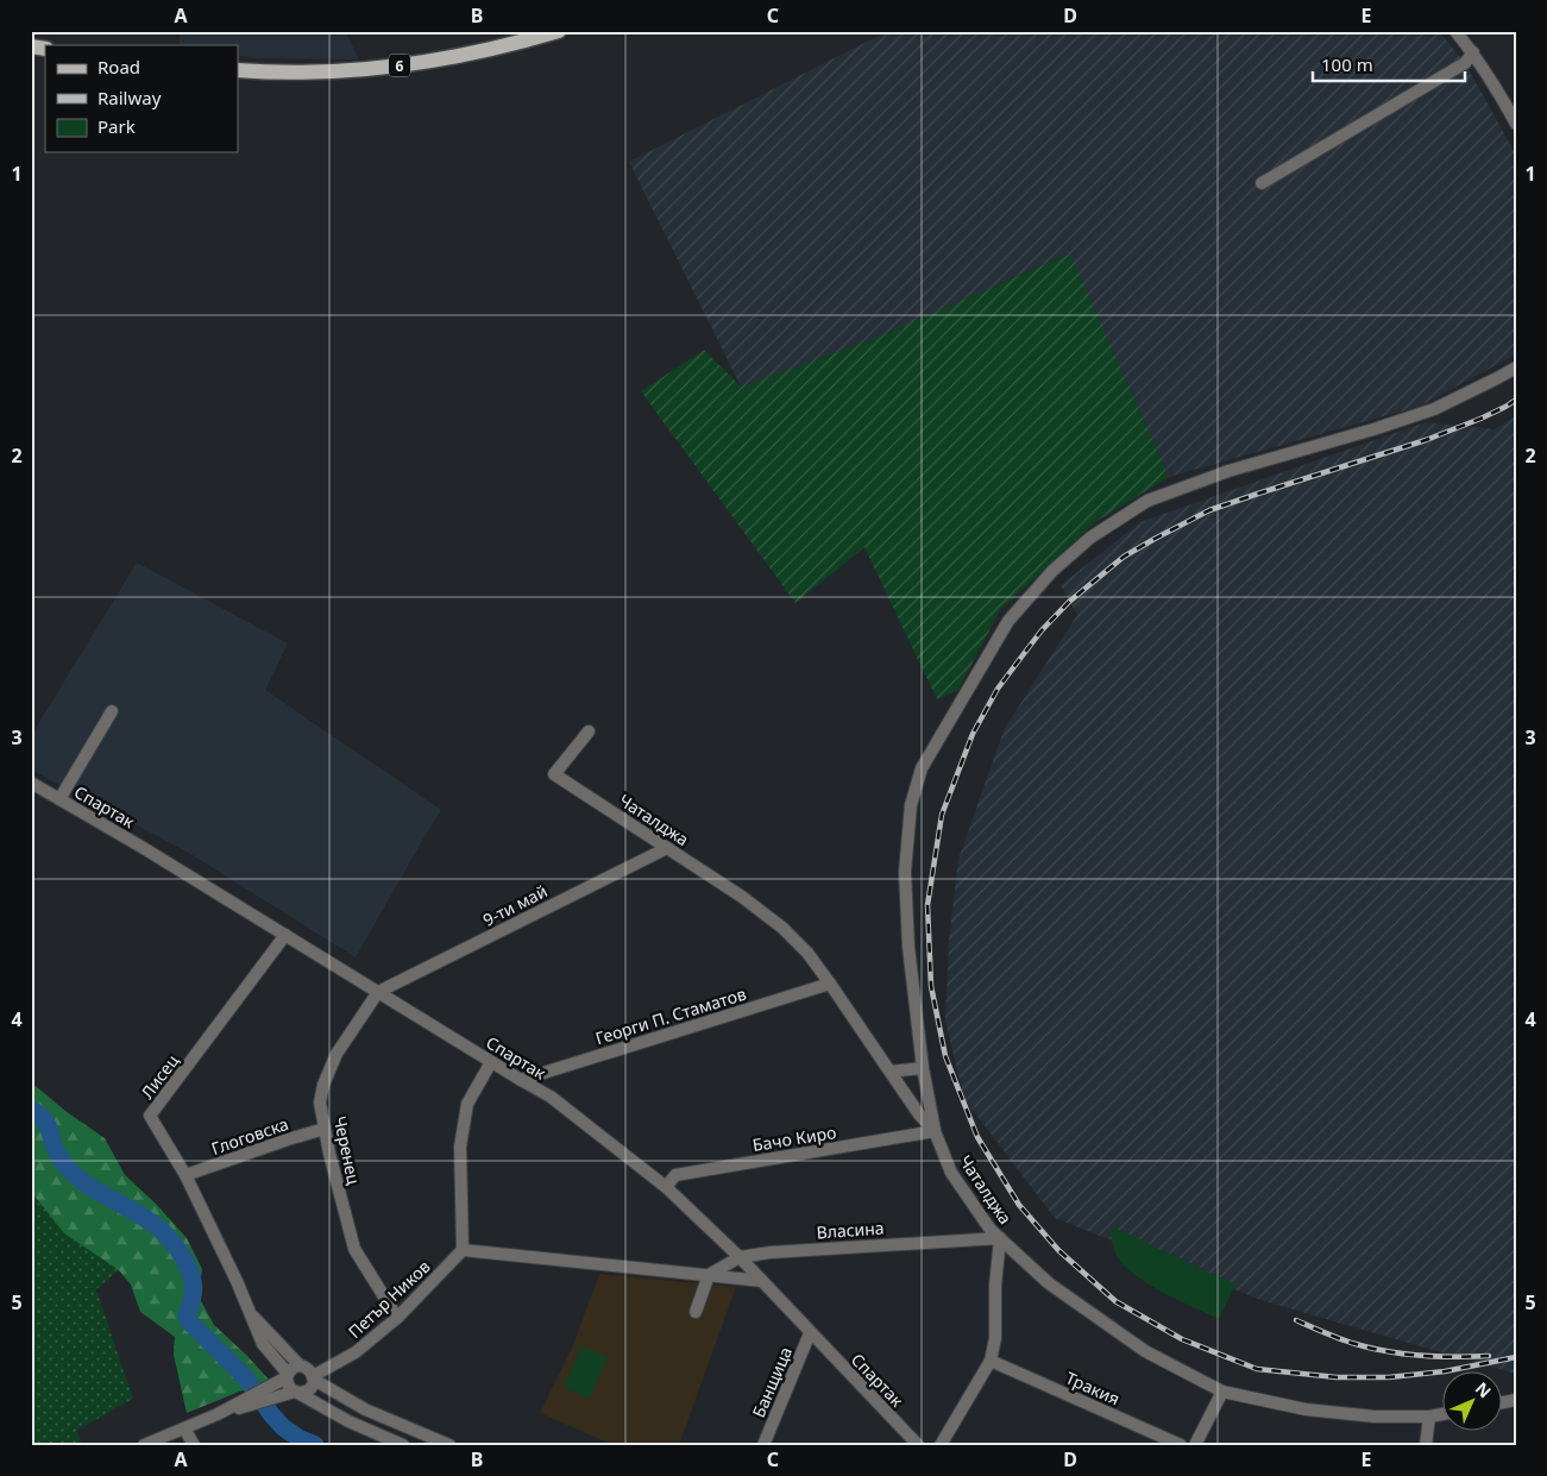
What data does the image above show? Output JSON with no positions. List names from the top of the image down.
{
  "streets": {
    "main road": ["6"],
    "street": [
      "Спартак",
      "Чаталджа",
      "9-ти май",
      "Георги П. Стаматов",
      "Лисец",
      "Глоговска",
      "Бачо Киро",
      "Черенец",
      "Власина",
      "Петър Ников",
      "Банщица",
      "Тракия"
    ]
  },
  "crossings": [
    ["Спартак", "9-ти май"],
    ["Спартак", "Георги П. Стаматов"],
    ["Спартак", "Лисец"],
    ["Спартак", "Бачо Киро"],
    ["Спартак", "Черенец"],
    ["Спартак", "Власина"],
    ["Спартак", "Банщица"],
    ["Чаталджа", "9-ти май"],
    ["Чаталджа", "Георги П. Стаматов"],
    ["Чаталджа", "Бачо Киро"],
    ["Чаталджа", "Власина"],
    ["9-ти май", "Черенец"],
    ["Лисец", "Глоговска"],
    ["Лисец", "Петър Ников"],
    ["Глоговска", "Черенец"],
    ["Черенец", "Петър Ников"]
  ],
  "legend": ["Road", "Railway", "Park"],
  "scale_bar": "100 m",
  "north": "top right",
  "grid": {
    "columns": [
      "A",
      "B",
      "C",
      "D",
      "E"
    ],
    "rows": [
      "1",
      "2",
      "3",
      "4",
      "5"
    ]
  }
}
